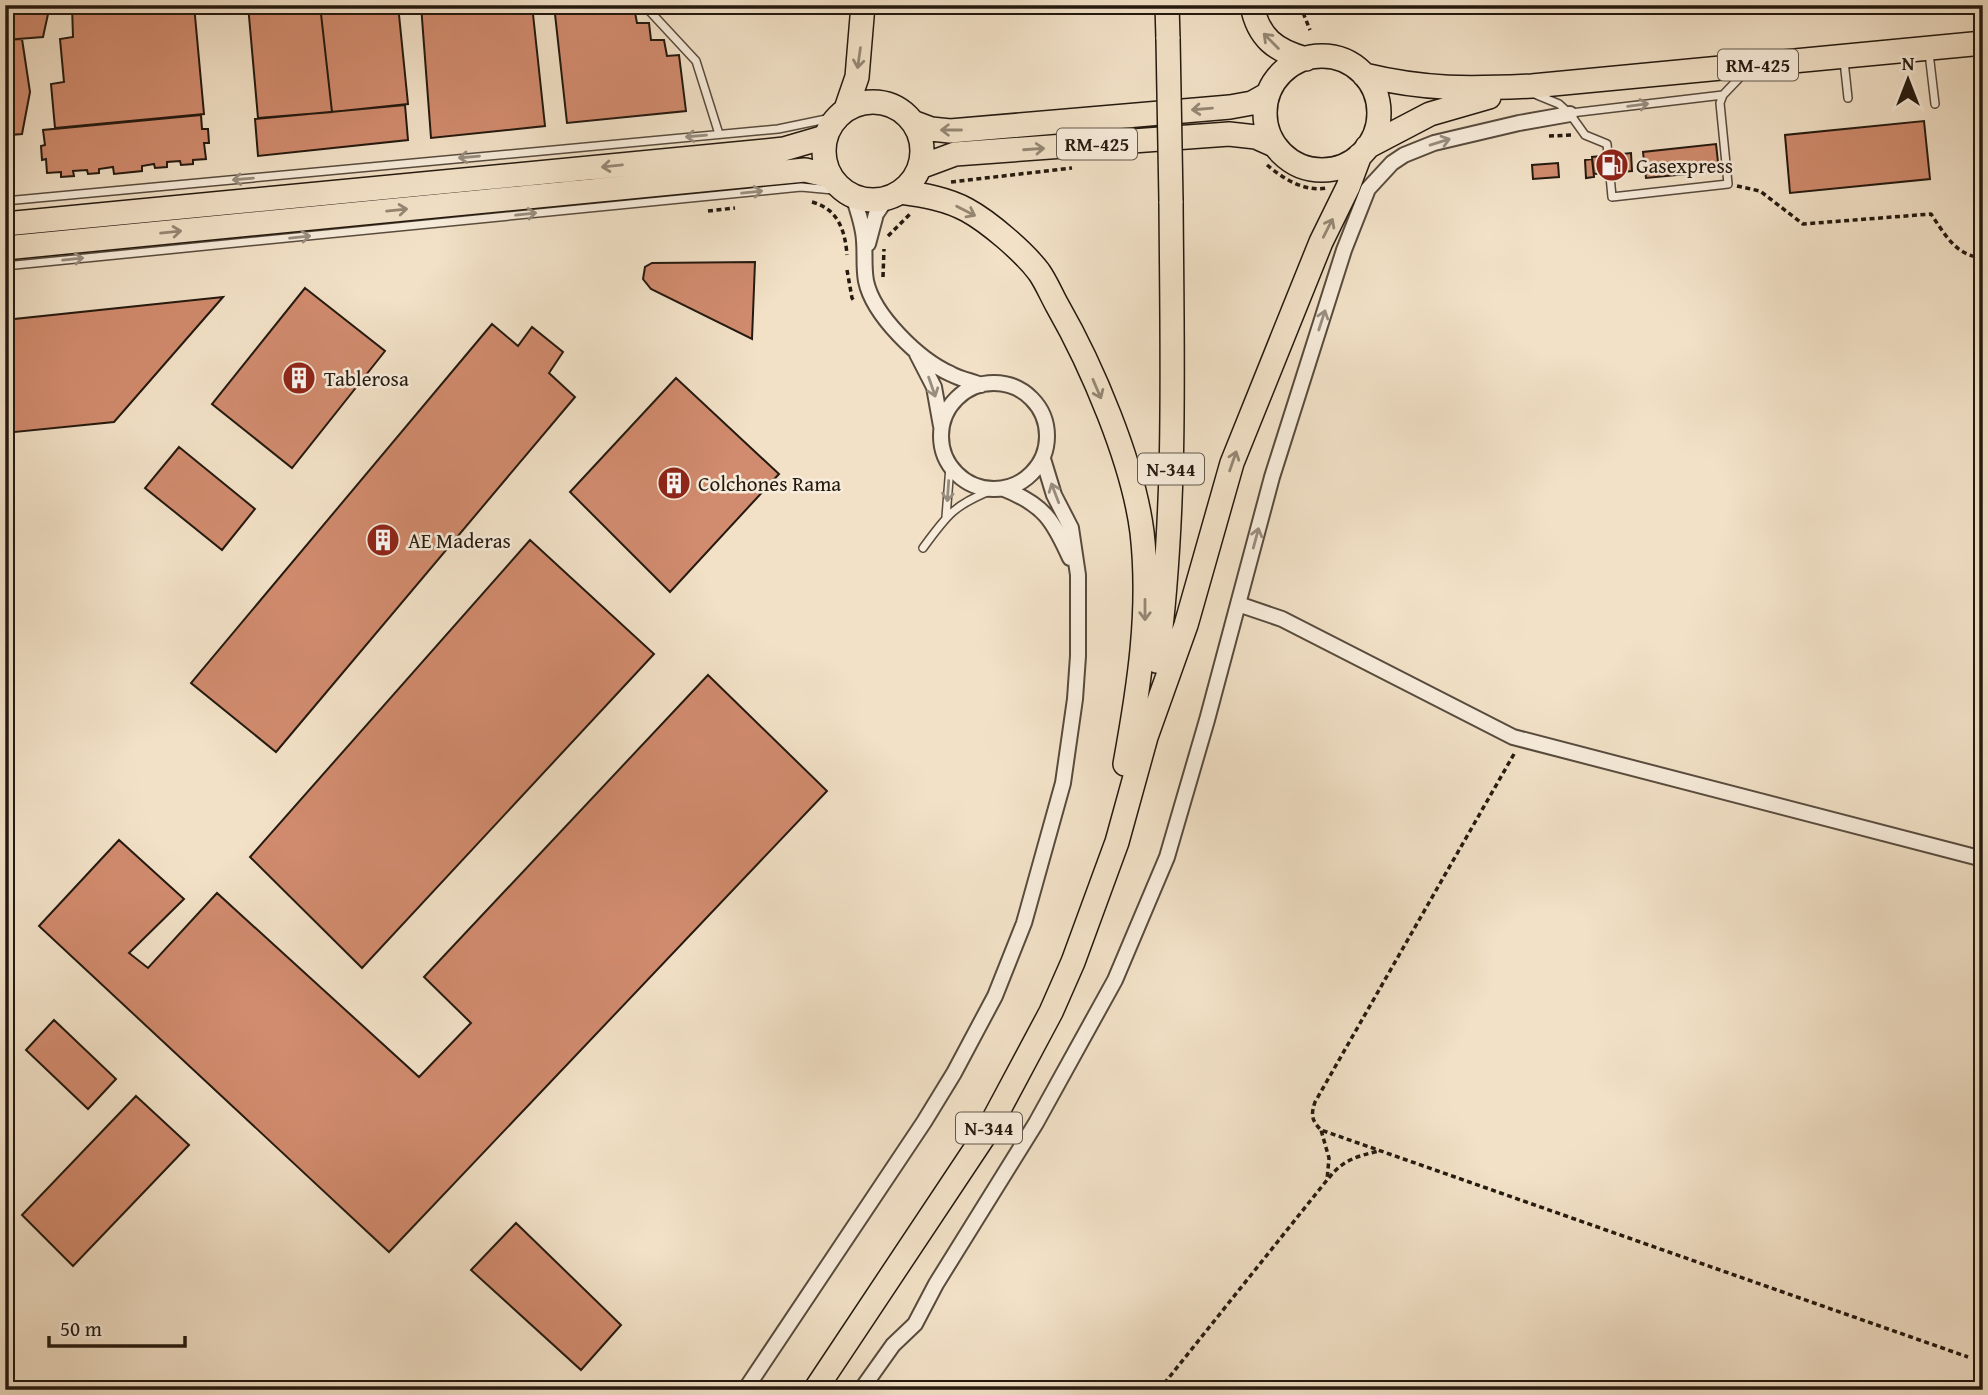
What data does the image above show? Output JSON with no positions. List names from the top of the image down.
{
  "streets": {
    "main road": ["RM-425", "N-344"]
  },
  "places": {
    "fuel station": ["Gasexpress"],
    "building": ["Tablerosa", "Colchones Rama", "AE Maderas"]
  },
  "scale_bar": "50 m",
  "north": "top"
}
